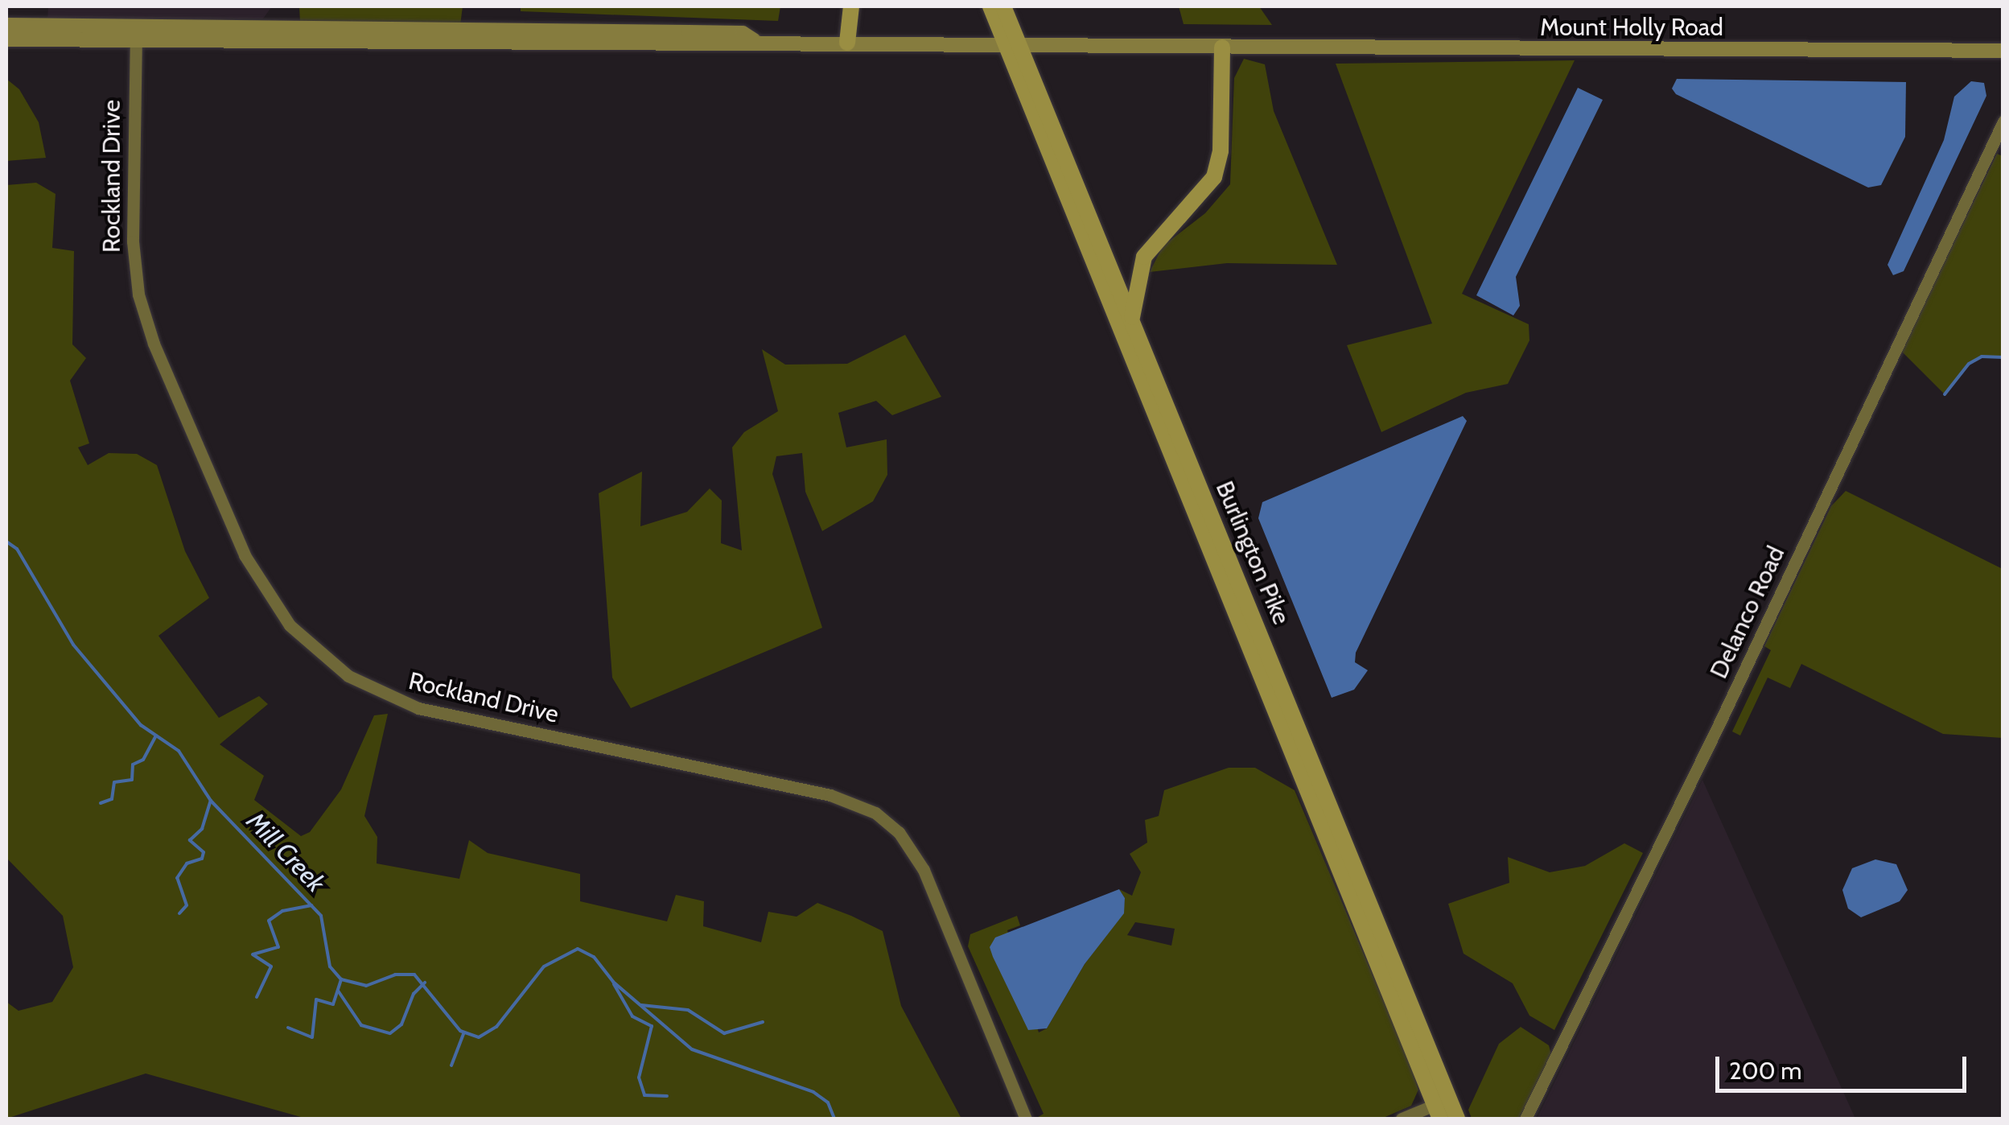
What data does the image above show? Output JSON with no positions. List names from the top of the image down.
{
  "streets": {
    "highway": ["Burlington Pike"],
    "main road": ["Mount Holly Road"],
    "street": ["Rockland Drive", "Delanco Road"]
  },
  "crossings": [
    ["Mount Holly Road", "Rockland Drive"],
    ["Mount Holly Road", "Burlington Pike"]
  ],
  "water": ["Mill Creek"],
  "scale_bar": "200 m"
}
